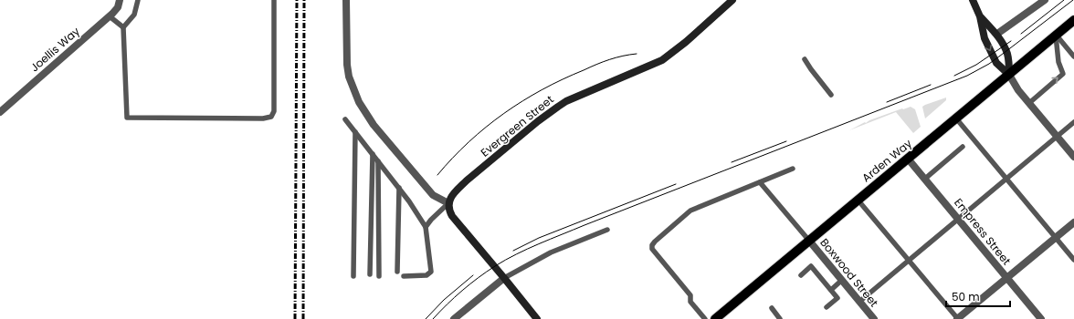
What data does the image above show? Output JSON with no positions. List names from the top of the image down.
{
  "streets": {
    "main road": ["Arden Way"],
    "street": [
      "Joellis Way",
      "Evergreen Street",
      "Empress Street",
      "Boxwood Street"
    ]
  },
  "crossings": [
    ["Arden Way", "Empress Street"],
    ["Arden Way", "Boxwood Street"]
  ],
  "scale_bar": "50 m"
}
